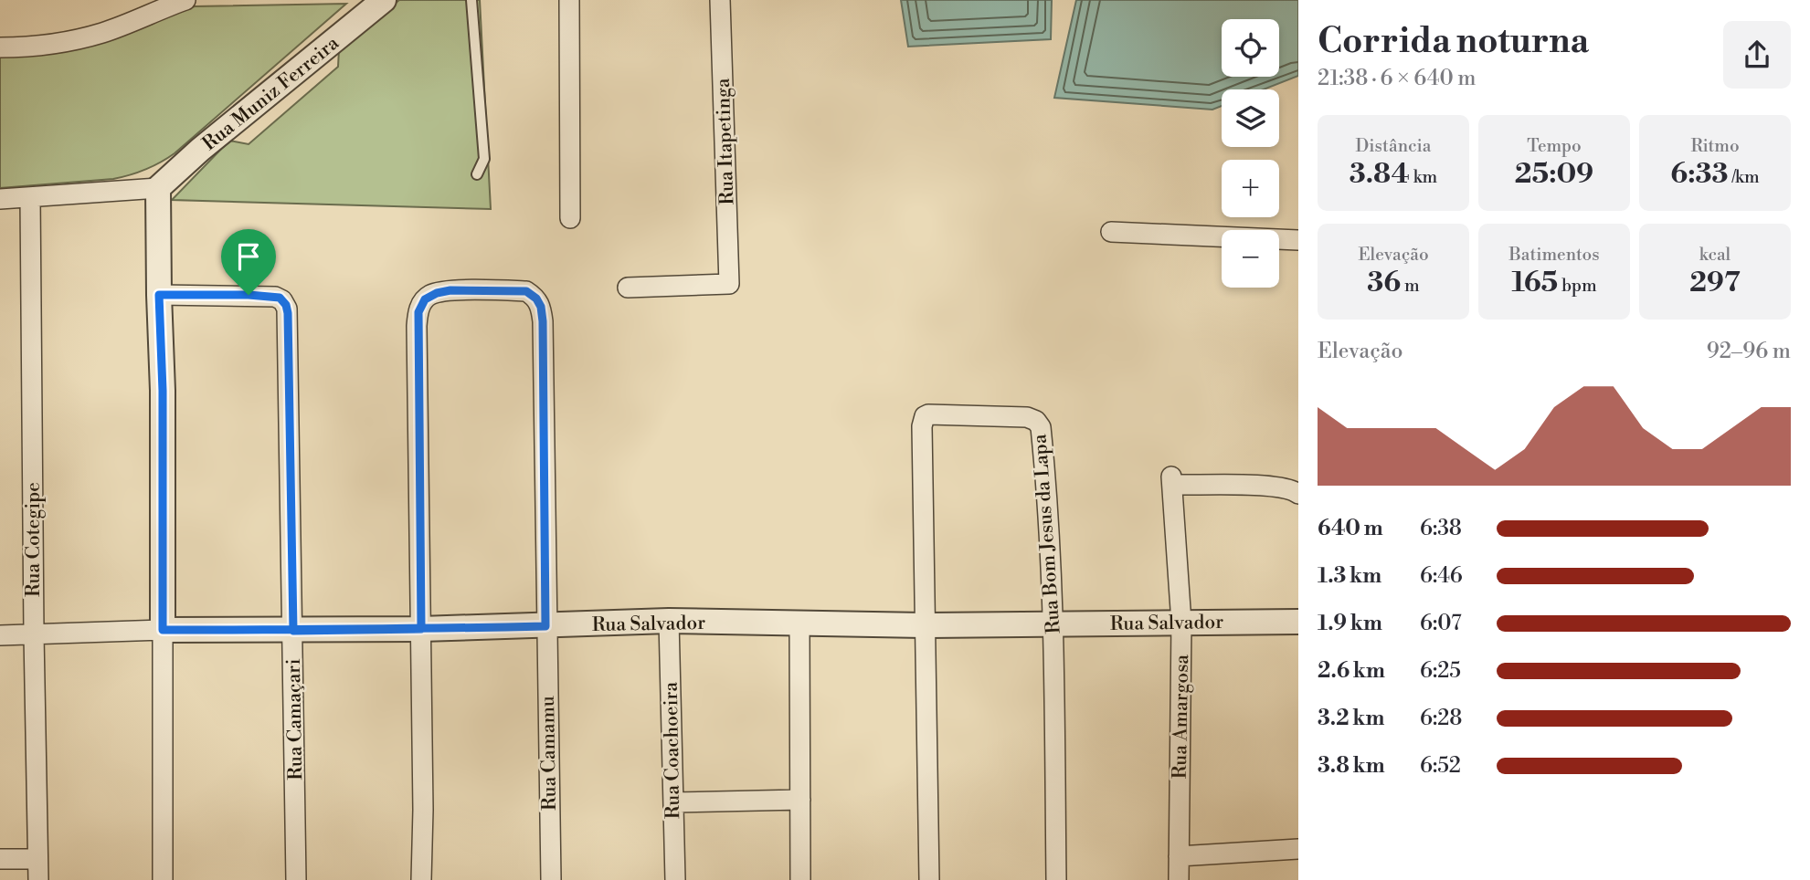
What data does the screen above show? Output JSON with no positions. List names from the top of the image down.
{
  "streets": {
    "street": [
      "Rua Muniz Ferreira",
      "Rua Itapetinga",
      "Rua Bom Jesus da Lapa",
      "Rua Cotegipe",
      "Rua Salvador",
      "Rua Amargosa",
      "Rua Camaçari",
      "Rua Coachoeira",
      "Rua Camamu"
    ]
  },
  "crossings": [
    ["Rua Bom Jesus da Lapa", "Rua Salvador"],
    ["Rua Cotegipe", "Rua Salvador"],
    ["Rua Salvador", "Rua Amargosa"],
    ["Rua Salvador", "Rua Camaçari"],
    ["Rua Salvador", "Rua Coachoeira"],
    ["Rua Salvador", "Rua Camamu"]
  ],
  "page": {
    "heading": ["Corrida noturna", "21:38 · 6 × 640 m"],
    "map_buttons": ["+", "−"],
    "stats": [
      ["Distância", "3.84 km"],
      ["Tempo", "25:09"],
      ["Ritmo", "6:33 /km"],
      ["Elevação", "36 m"],
      ["Batimentos", "165 bpm"],
      ["kcal", "297"]
    ],
    "chart": ["Elevação", "92–96 m"],
    "list": [
      {
        "name": "640 m",
        "note": "6:38"
      },
      {
        "name": "1.3 km",
        "note": "6:46"
      },
      {
        "name": "1.9 km",
        "note": "6:07"
      },
      {
        "name": "2.6 km",
        "note": "6:25"
      },
      {
        "name": "3.2 km",
        "note": "6:28"
      },
      {
        "name": "3.8 km",
        "note": "6:52"
      }
    ]
  }
}
